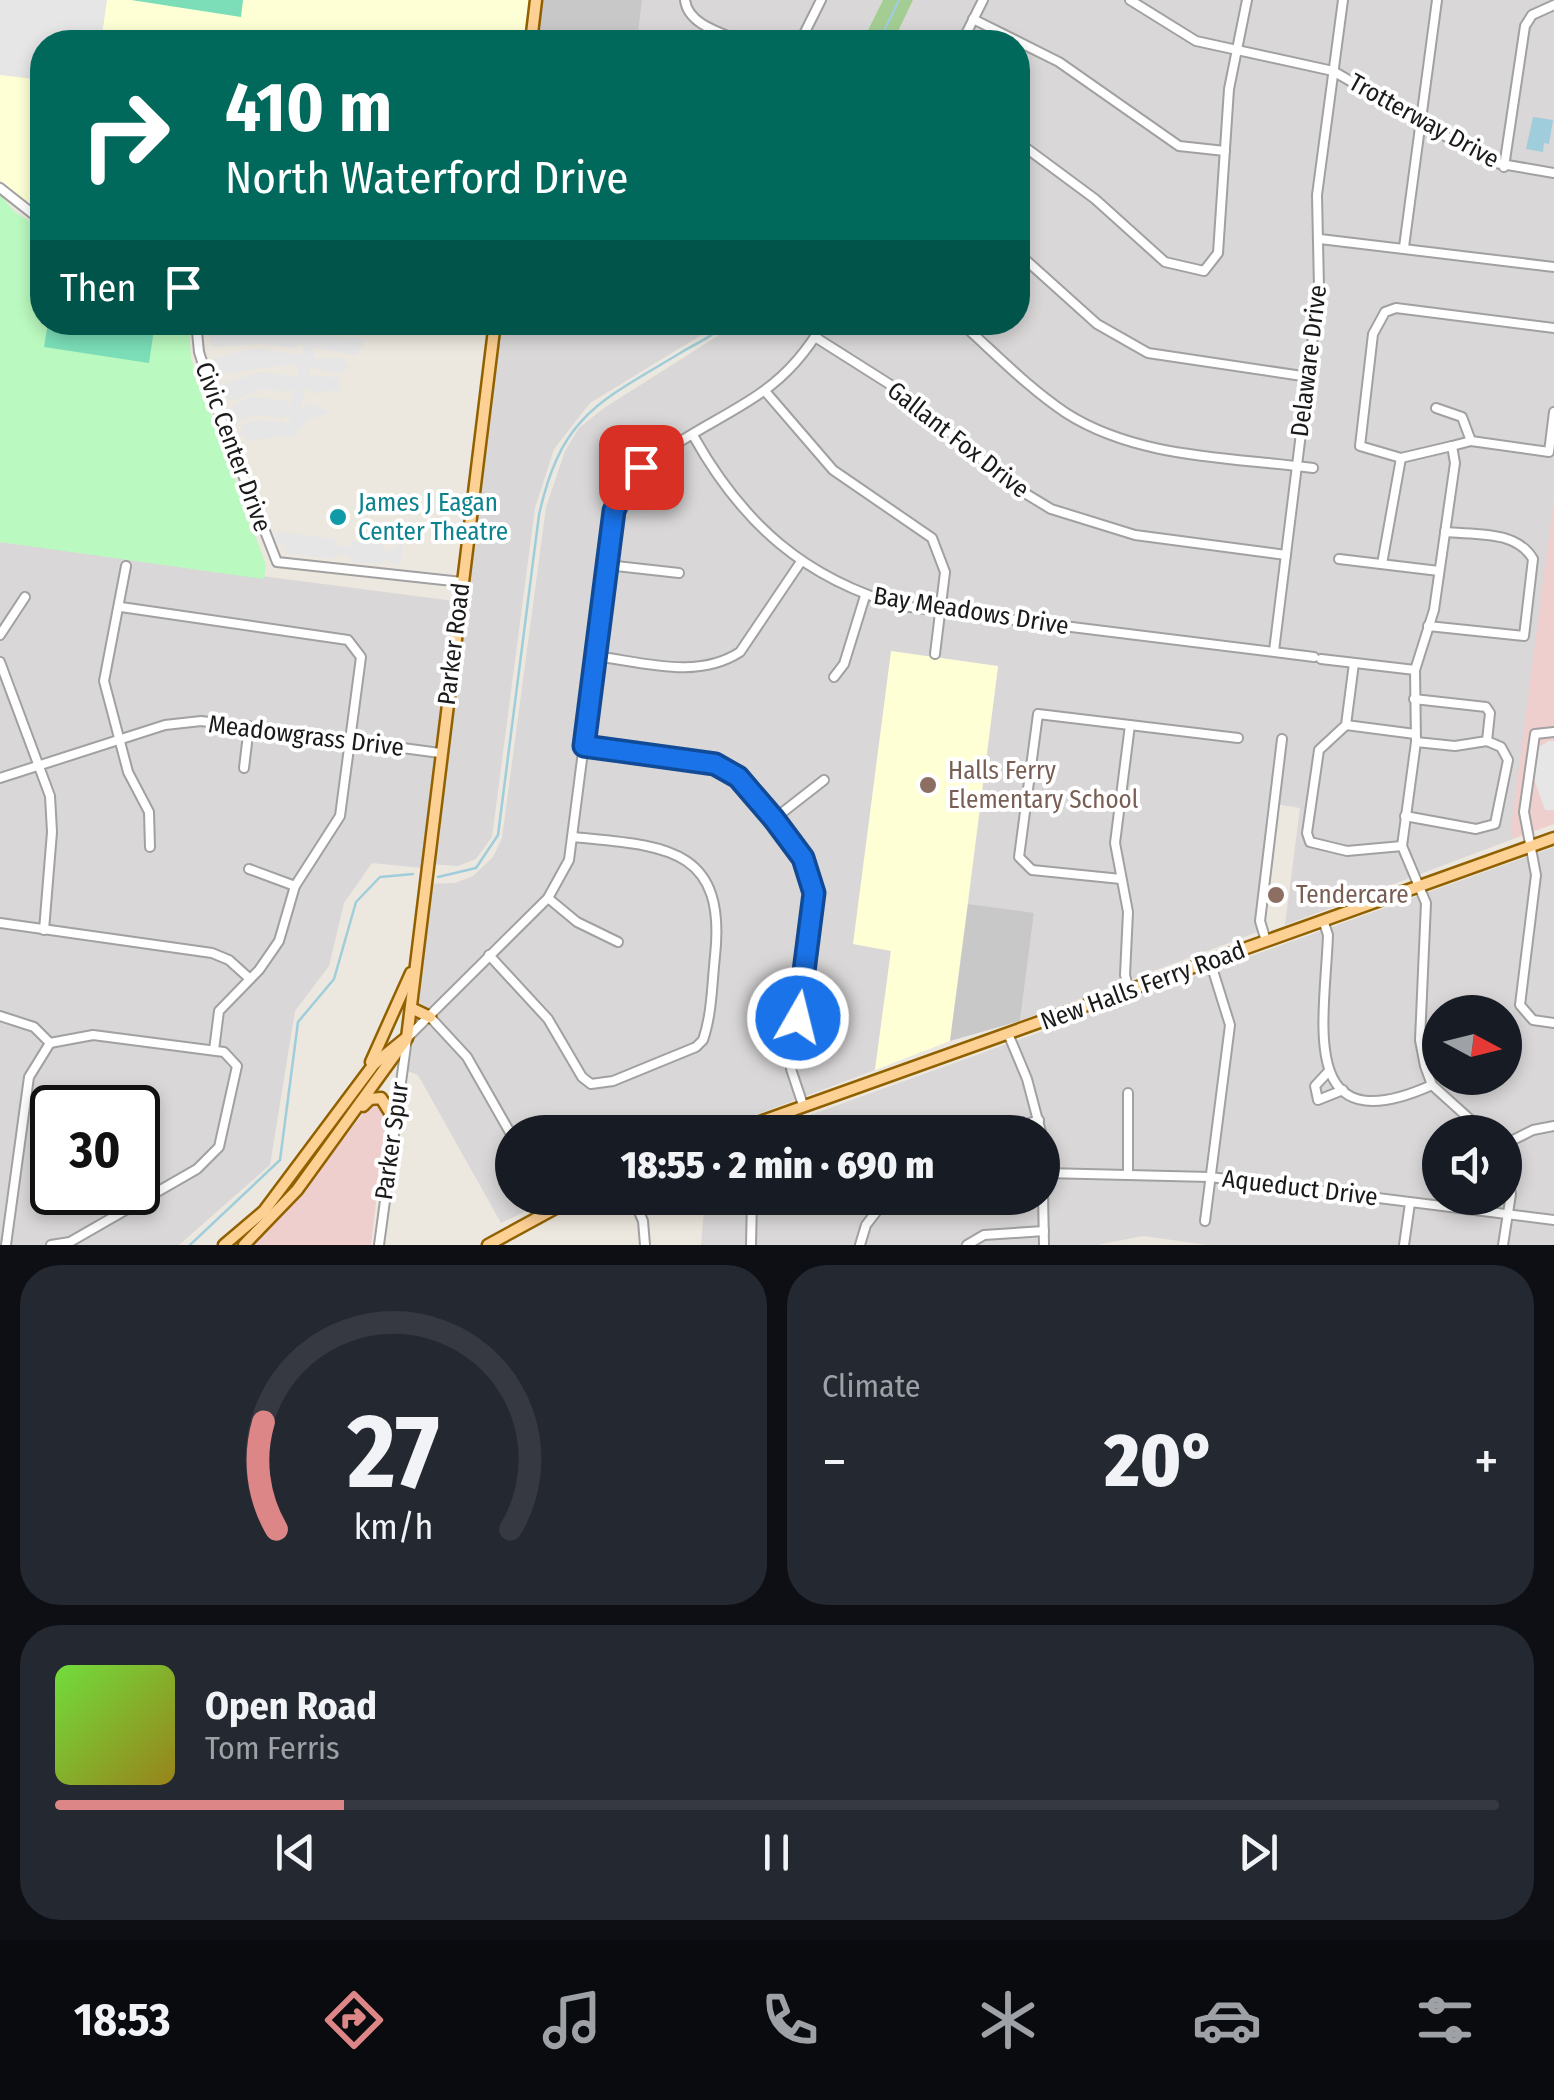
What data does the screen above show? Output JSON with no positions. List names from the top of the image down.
{
  "streets": {
    "main road": ["Parker Road", "New Halls Ferry Road"],
    "street": [
      "Trotterway Drive",
      "Delaware Drive",
      "Gallant Fox Drive",
      "Civic Center Drive",
      "Bay Meadows Drive",
      "Meadowgrass Drive",
      "Parker Spur",
      "Aqueduct Drive"
    ]
  },
  "crossings": [
    ["Trotterway Drive", "Delaware Drive"],
    ["Delaware Drive", "Gallant Fox Drive"],
    ["Delaware Drive", "Bay Meadows Drive"],
    ["Civic Center Drive", "Parker Road"],
    ["Parker Road", "Meadowgrass Drive"],
    ["Parker Road", "Parker Spur"]
  ],
  "places": ["James J Eagan Center Theatre", "Halls Ferry Elementary School", "Tendercare"],
  "north": "right",
  "page": {
    "turn": ["410 m", "North Waterford Drive"],
    "then": "Then",
    "limit": "30",
    "trip": "18:55 · 2 min · 690 m",
    "tile": "Climate",
    "heat": ["−", "20°", "+"],
    "song": ["Open Road", "Tom Ferris"],
    "tabs": "18:53",
    "gauge": ["27", "km/h"]
  }
}
